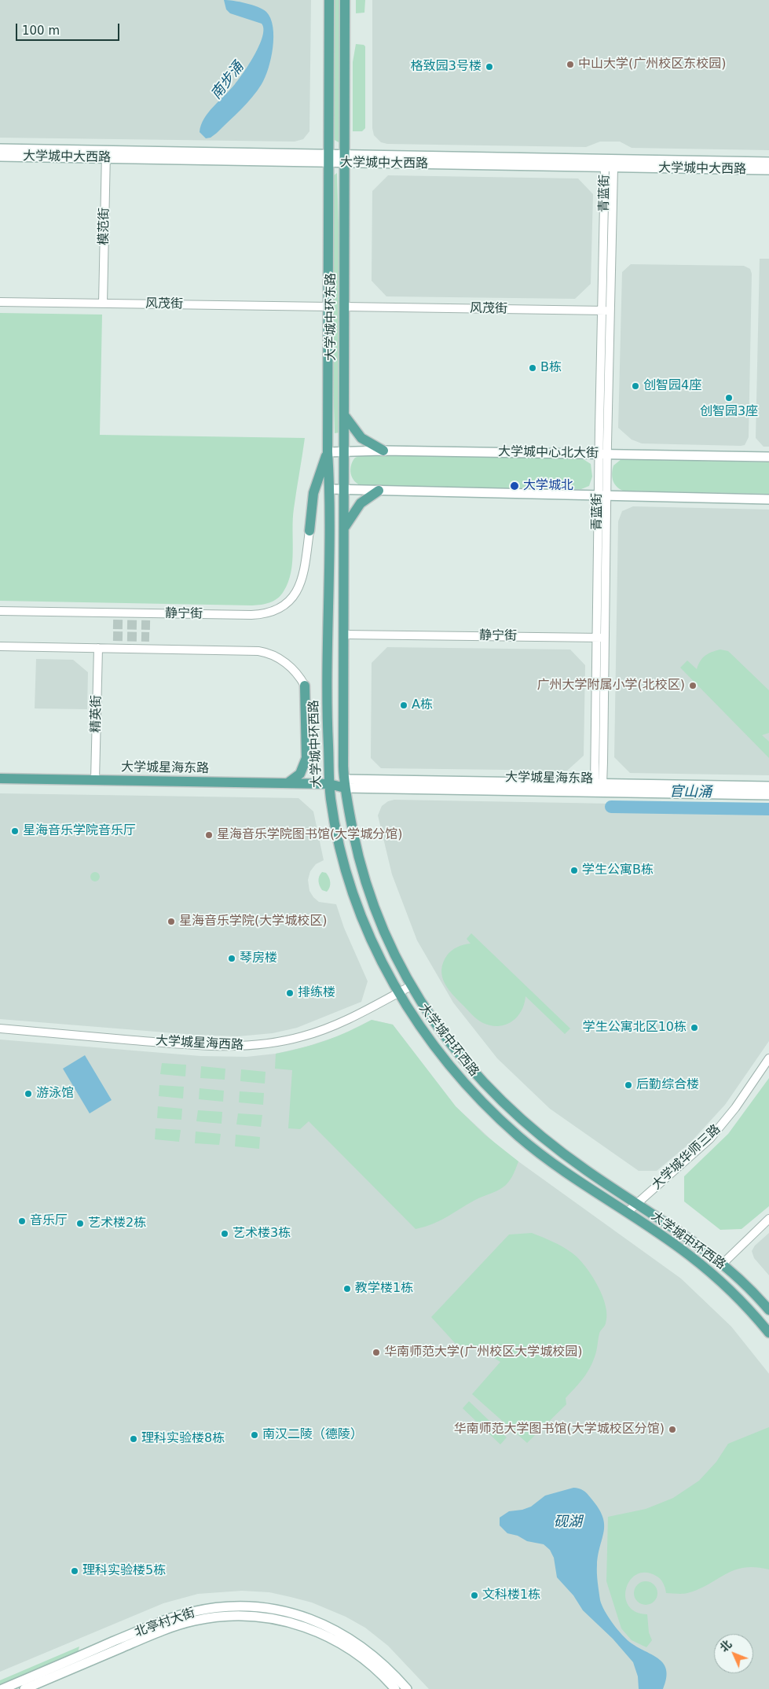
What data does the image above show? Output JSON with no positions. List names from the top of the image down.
{
  "streets": {
    "main road": [
      "大学城中大西路",
      "大学城中环东路",
      "大学城中心北大街",
      "大学城中环西路",
      "大学城星海东路",
      "北亭村大街"
    ],
    "street": [
      "青蓝街",
      "模范街",
      "风茂街",
      "静宁街",
      "精英街",
      "大学城星海西路",
      "大学城华师三路"
    ]
  },
  "crossings": [
    ["大学城中大西路", "青蓝街"],
    ["大学城中大西路", "模范街"],
    ["大学城中大西路", "大学城中环东路"],
    ["青蓝街", "风茂街"],
    ["青蓝街", "大学城中心北大街"],
    ["青蓝街", "静宁街"],
    ["青蓝街", "大学城星海东路"],
    ["模范街", "风茂街"],
    ["风茂街", "大学城中环东路"],
    ["大学城中环东路", "大学城中心北大街"],
    ["大学城中环东路", "静宁街"],
    ["大学城中环东路", "大学城中环西路"],
    ["静宁街", "大学城中环西路"],
    ["精英街", "大学城星海东路"],
    ["大学城中环西路", "大学城星海东路"],
    ["大学城中环西路", "大学城星海西路"],
    ["大学城中环西路", "大学城华师三路"]
  ],
  "water": ["南步涌", "官山涌", "砚湖"],
  "places": [
    "中山大学(广州校区东校园)",
    "格致园3号楼",
    "B栋",
    "创智园4座",
    "创智园3座",
    "大学城北",
    "广州大学附属小学(北校区)",
    "A栋",
    "星海音乐学院音乐厅",
    "星海音乐学院图书馆(大学城分馆)",
    "学生公寓B栋",
    "星海音乐学院(大学城校区)",
    "琴房楼",
    "排练楼",
    "学生公寓北区10栋",
    "后勤综合楼",
    "游泳馆",
    "音乐厅",
    "艺术楼2栋",
    "艺术楼3栋",
    "教学楼1栋",
    "华南师范大学(广州校区大学城校园)",
    "华南师范大学图书馆(大学城校区分馆)",
    "南汉二陵（德陵）",
    "理科实验楼8栋",
    "理科实验楼5栋",
    "文科楼1栋"
  ],
  "scale_bar": "100 m",
  "north": "top left"
}
